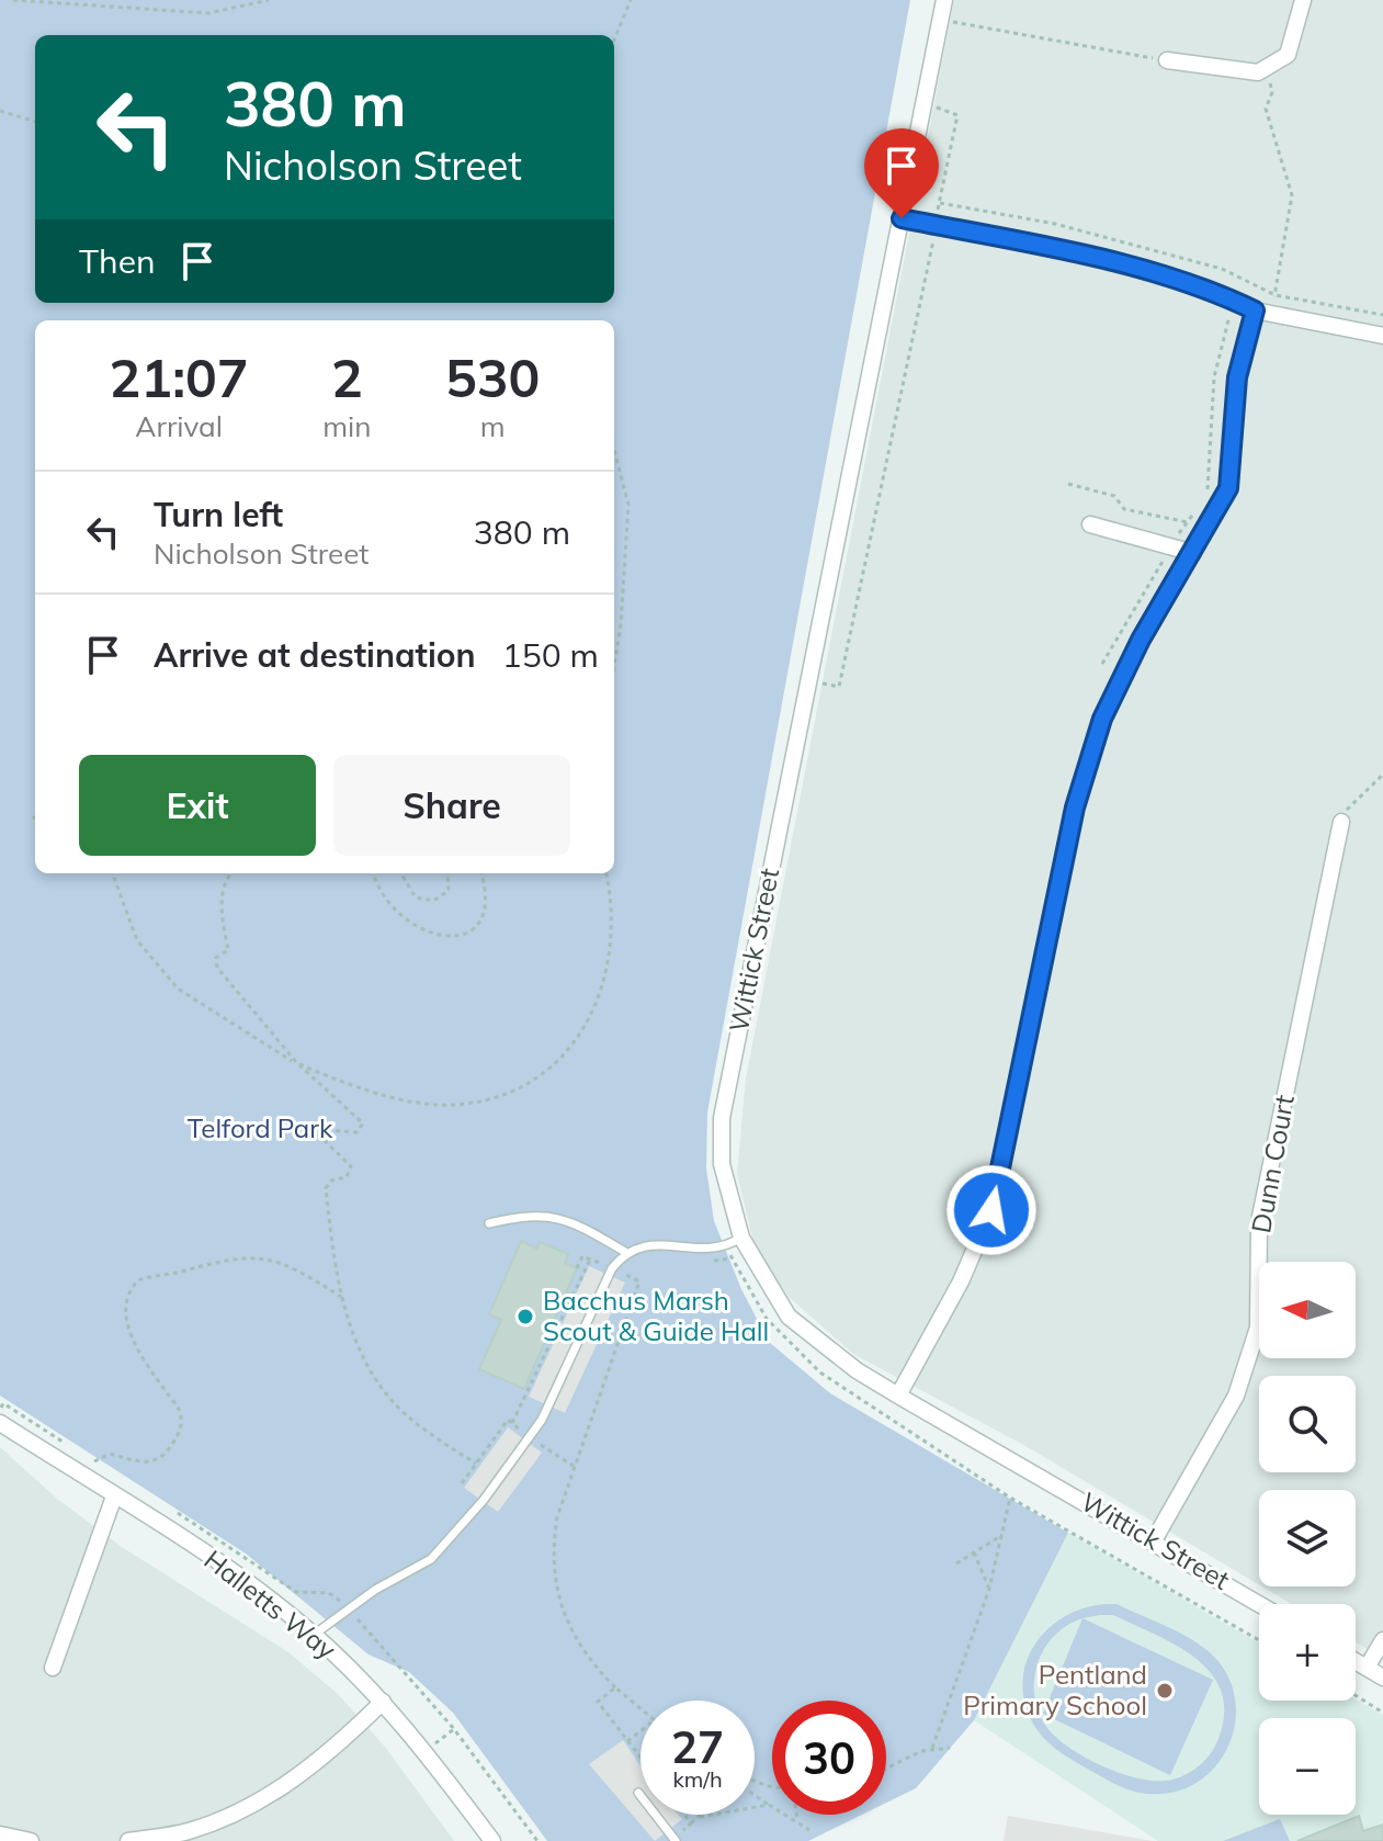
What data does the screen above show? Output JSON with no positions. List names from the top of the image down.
{
  "streets": {
    "street": ["Wittick Street", "Dunn Court", "Halletts Way"]
  },
  "crossings": [
    ["Wittick Street", "Dunn Court"]
  ],
  "parks": ["Telford Park"],
  "places": ["Bacchus Marsh Scout & Guide Hall", "Pentland Primary School"],
  "north": "left",
  "page": {
    "turn": ["380 m", "Nicholson Street"],
    "then": "Then",
    "eta": [
      "21:07",
      "Arrival",
      "2",
      "min",
      "530",
      "m"
    ],
    "list": [
      {
        "name": "Turn left",
        "note": "Nicholson Street",
        "value": "380 m"
      },
      {
        "name": "Arrive at destination",
        "value": "150 m"
      }
    ],
    "buttons": ["Exit", "Share"],
    "map_buttons": ["+", "−"],
    "speed": "27 km/h",
    "limit": "30"
  }
}
